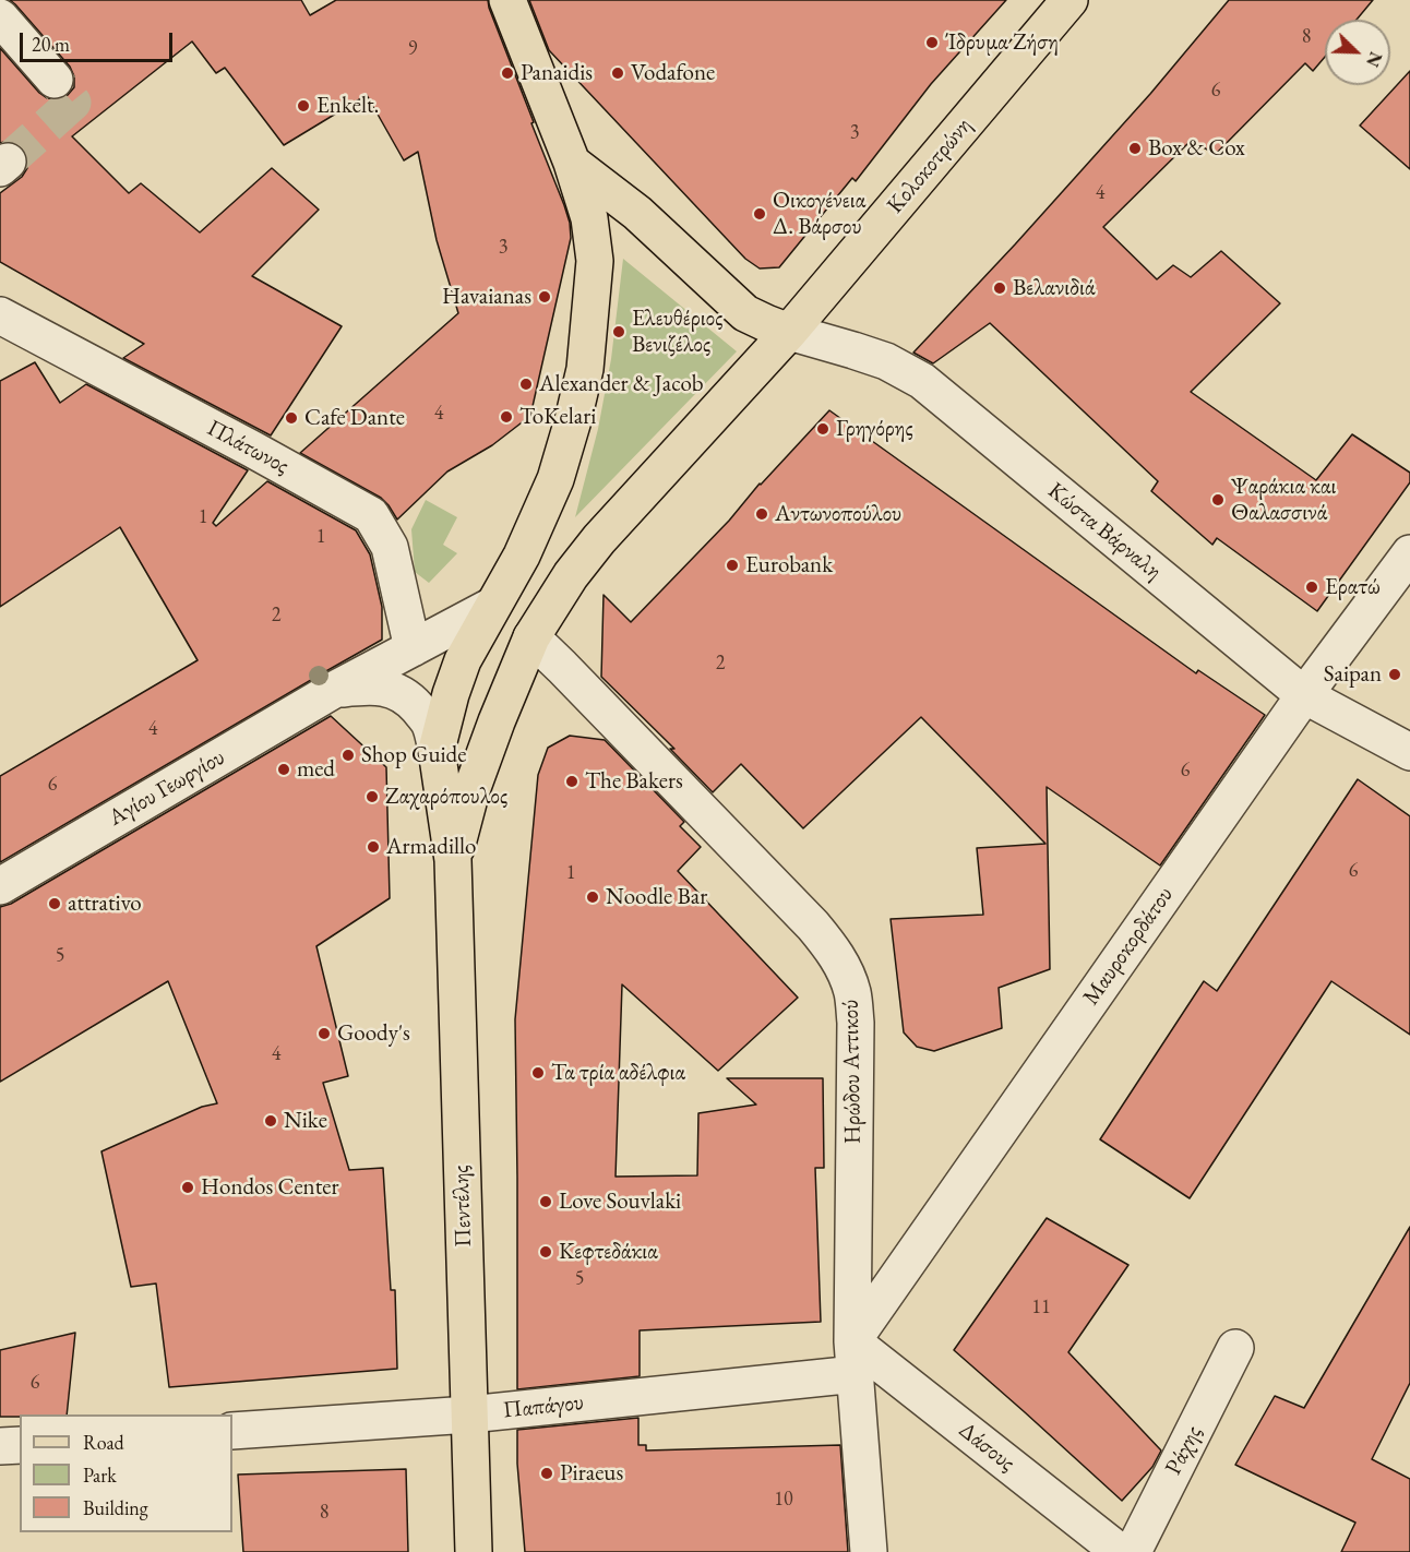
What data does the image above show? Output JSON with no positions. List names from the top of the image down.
{
  "streets": {
    "main road": ["Κολοκοτρώνη", "Πεντέλης"],
    "street": [
      "Πλάτωνος",
      "Κώστα Βάρναλη",
      "Αγίου Γεωργίου",
      "Μαυροκορδάτου",
      "Ηρώδου Αττικού",
      "Παπάγου",
      "Δάσους",
      "Ράχης"
    ]
  },
  "crossings": [
    ["Κολοκοτρώνη", "Κώστα Βάρναλη"],
    ["Πλάτωνος", "Αγίου Γεωργίου"],
    ["Κώστα Βάρναλη", "Μαυροκορδάτου"],
    ["Μαυροκορδάτου", "Ηρώδου Αττικού"],
    ["Μαυροκορδάτου", "Παπάγου"],
    ["Μαυροκορδάτου", "Δάσους"],
    ["Ηρώδου Αττικού", "Παπάγου"],
    ["Ηρώδου Αττικού", "Δάσους"],
    ["Πεντέλης", "Παπάγου"],
    ["Παπάγου", "Δάσους"]
  ],
  "places": [
    "Ίδρυμα Ζήση",
    "Panaidis",
    "Vodafone",
    "Enkelt.",
    "Box & Cox",
    "Οικογένεια Δ. Βάρσου",
    "Βελανιδιά",
    "Havaianas",
    "Ελευθέριος Βενιζέλος",
    "Alexander & Jacob",
    "ToKelari",
    "Cafe Dante",
    "Γρηγόρης",
    "Ψαράκια και Θαλασσινά",
    "Αντωνοπούλου",
    "Eurobank",
    "Ερατώ",
    "Saipan",
    "Shop Guide",
    "med",
    "The Bakers",
    "Ζαχαρόπουλος",
    "Armadillo",
    "Noodle Bar",
    "attrativo",
    "Goody's",
    "Τα τρία αδέλφια",
    "Nike",
    "Hondos Center",
    "Love Souvlaki",
    "Κεφτεδάκια",
    "Piraeus"
  ],
  "house_numbers": [
    "8",
    "9",
    "6",
    "3",
    "4",
    "3",
    "4",
    "1",
    "1",
    "2",
    "2",
    "4",
    "6",
    "6",
    "6",
    "1",
    "5",
    "4",
    "5",
    "11",
    "6",
    "10",
    "8"
  ],
  "legend": ["Road", "Park", "Building"],
  "scale_bar": "20 m",
  "north": "bottom right"
}
